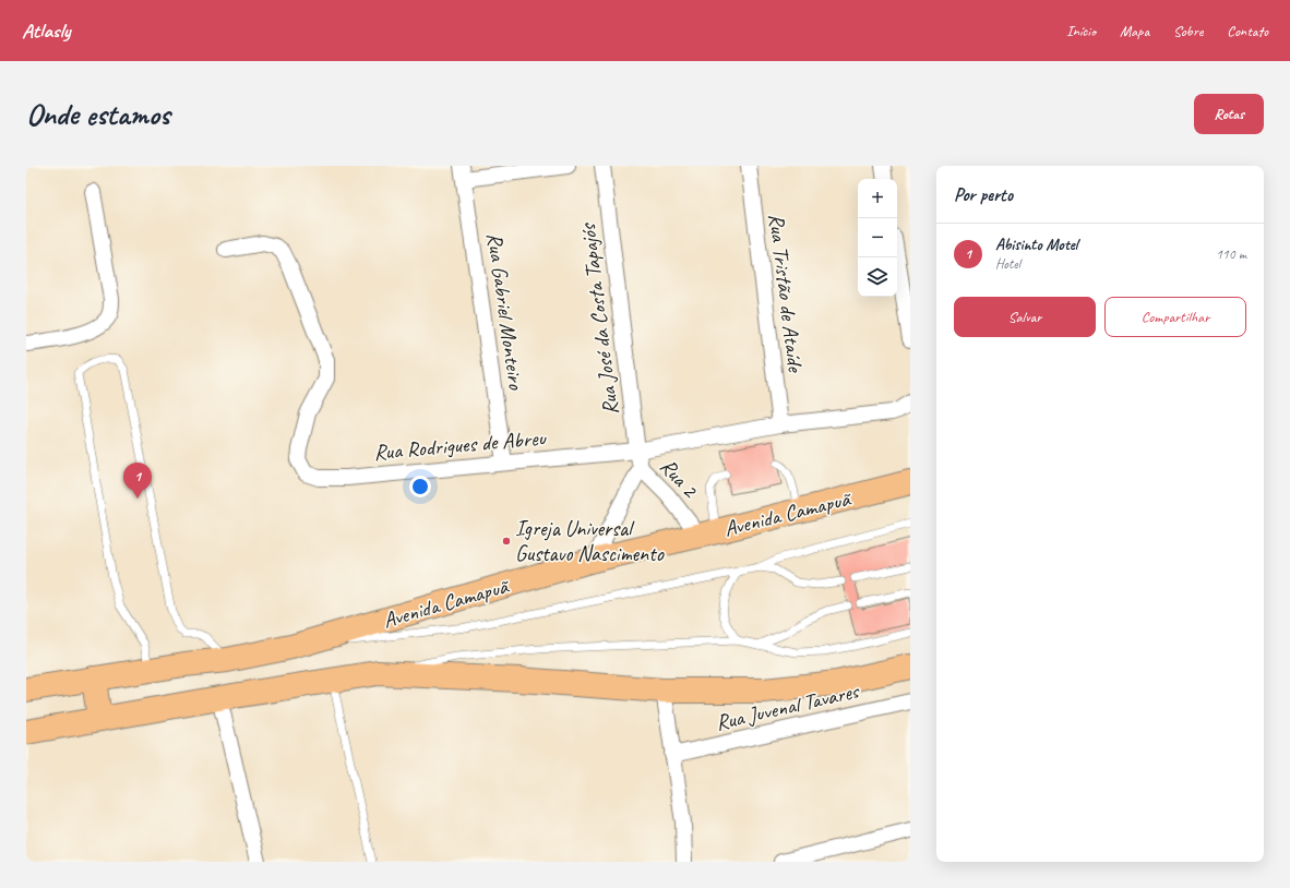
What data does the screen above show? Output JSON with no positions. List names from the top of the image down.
{
  "streets": {
    "main road": ["Avenida Camapuã"],
    "street": [
      "Rua Tristão de Ataíde",
      "Rua Gabriel Monteiro",
      "Rua José da Costa Tapajós",
      "Rua Rodrigues de Abreu",
      "Rua 2",
      "Rua Juvenal Tavares"
    ]
  },
  "crossings": [
    ["Rua Tristão de Ataíde", "Rua Rodrigues de Abreu"],
    ["Rua Gabriel Monteiro", "Rua Rodrigues de Abreu"],
    ["Rua José da Costa Tapajós", "Rua Rodrigues de Abreu"],
    ["Rua José da Costa Tapajós", "Rua 2"],
    ["Rua 2", "Avenida Camapuã"]
  ],
  "places": ["Igreja Universal Gustavo Nascimento"],
  "page": {
    "header": "Atlasly",
    "nav": [
      "Início",
      "Mapa",
      "Sobre",
      "Contato"
    ],
    "buttons": [
      "Rotas",
      ["Salvar", "Compartilhar"]
    ],
    "title": "Onde estamos",
    "heading": "Por perto",
    "map_buttons": ["+", "−"],
    "list": [
      {
        "mark": "1",
        "name": "Abisinto Motel",
        "note": "Hotel",
        "value": "110 m"
      }
    ],
    "pins": "1"
  }
}
